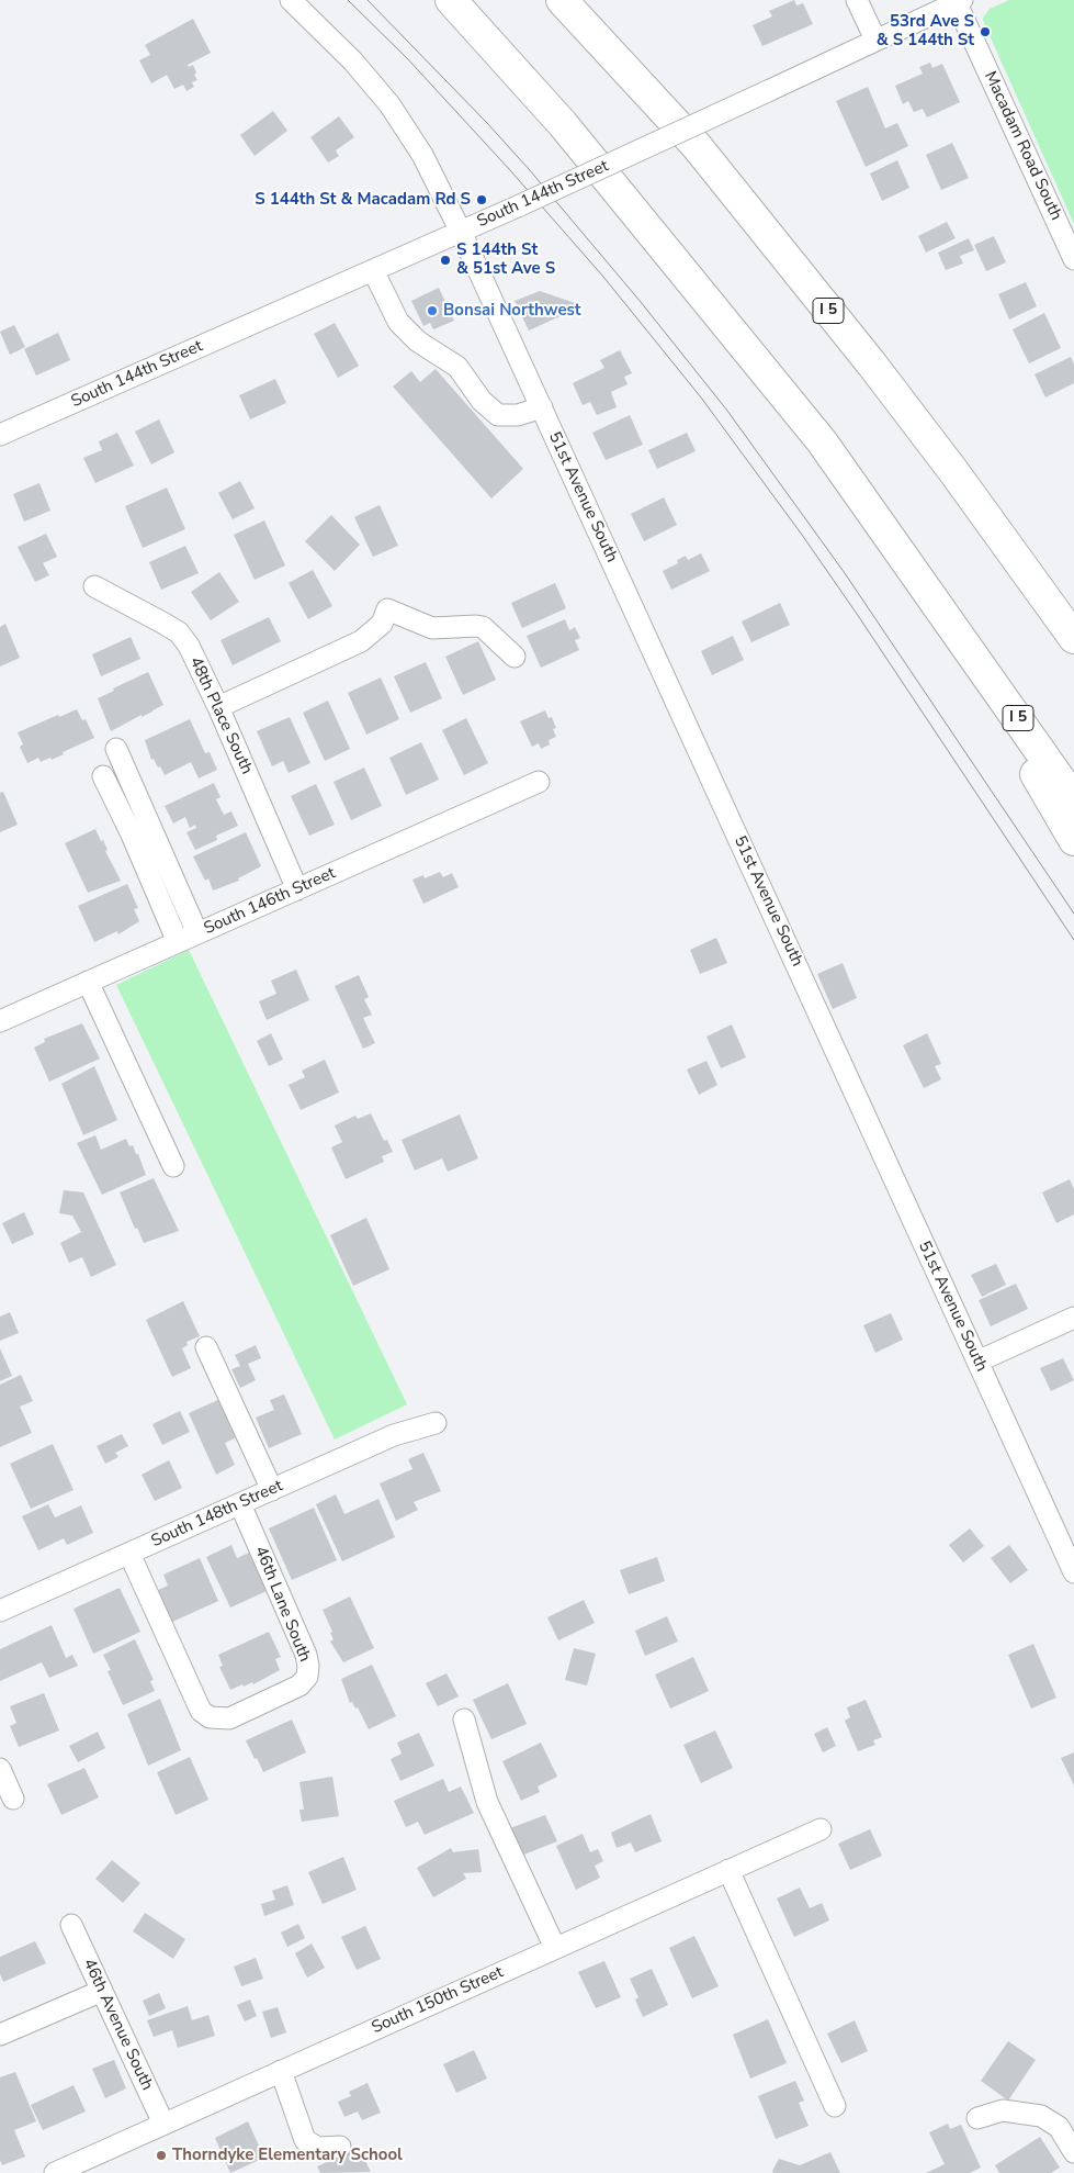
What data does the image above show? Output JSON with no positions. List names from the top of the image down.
{
  "streets": {
    "highway": ["I 5"],
    "street": [
      "Macadam Road South",
      "South 144th Street",
      "51st Avenue South",
      "48th Place South",
      "South 146th Street",
      "South 148th Street",
      "46th Lane South",
      "South 150th Street",
      "46th Avenue South"
    ]
  },
  "crossings": [
    ["Macadam Road South", "South 144th Street"],
    ["South 144th Street", "51st Avenue South"],
    ["48th Place South", "South 146th Street"],
    ["South 148th Street", "46th Lane South"],
    ["South 150th Street", "46th Avenue South"]
  ],
  "places": [
    "53rd Ave S & S 144th St",
    "S 144th St & Macadam Rd S",
    "S 144th St & 51st Ave S",
    "Bonsai Northwest",
    "Thorndyke Elementary School"
  ]
}
